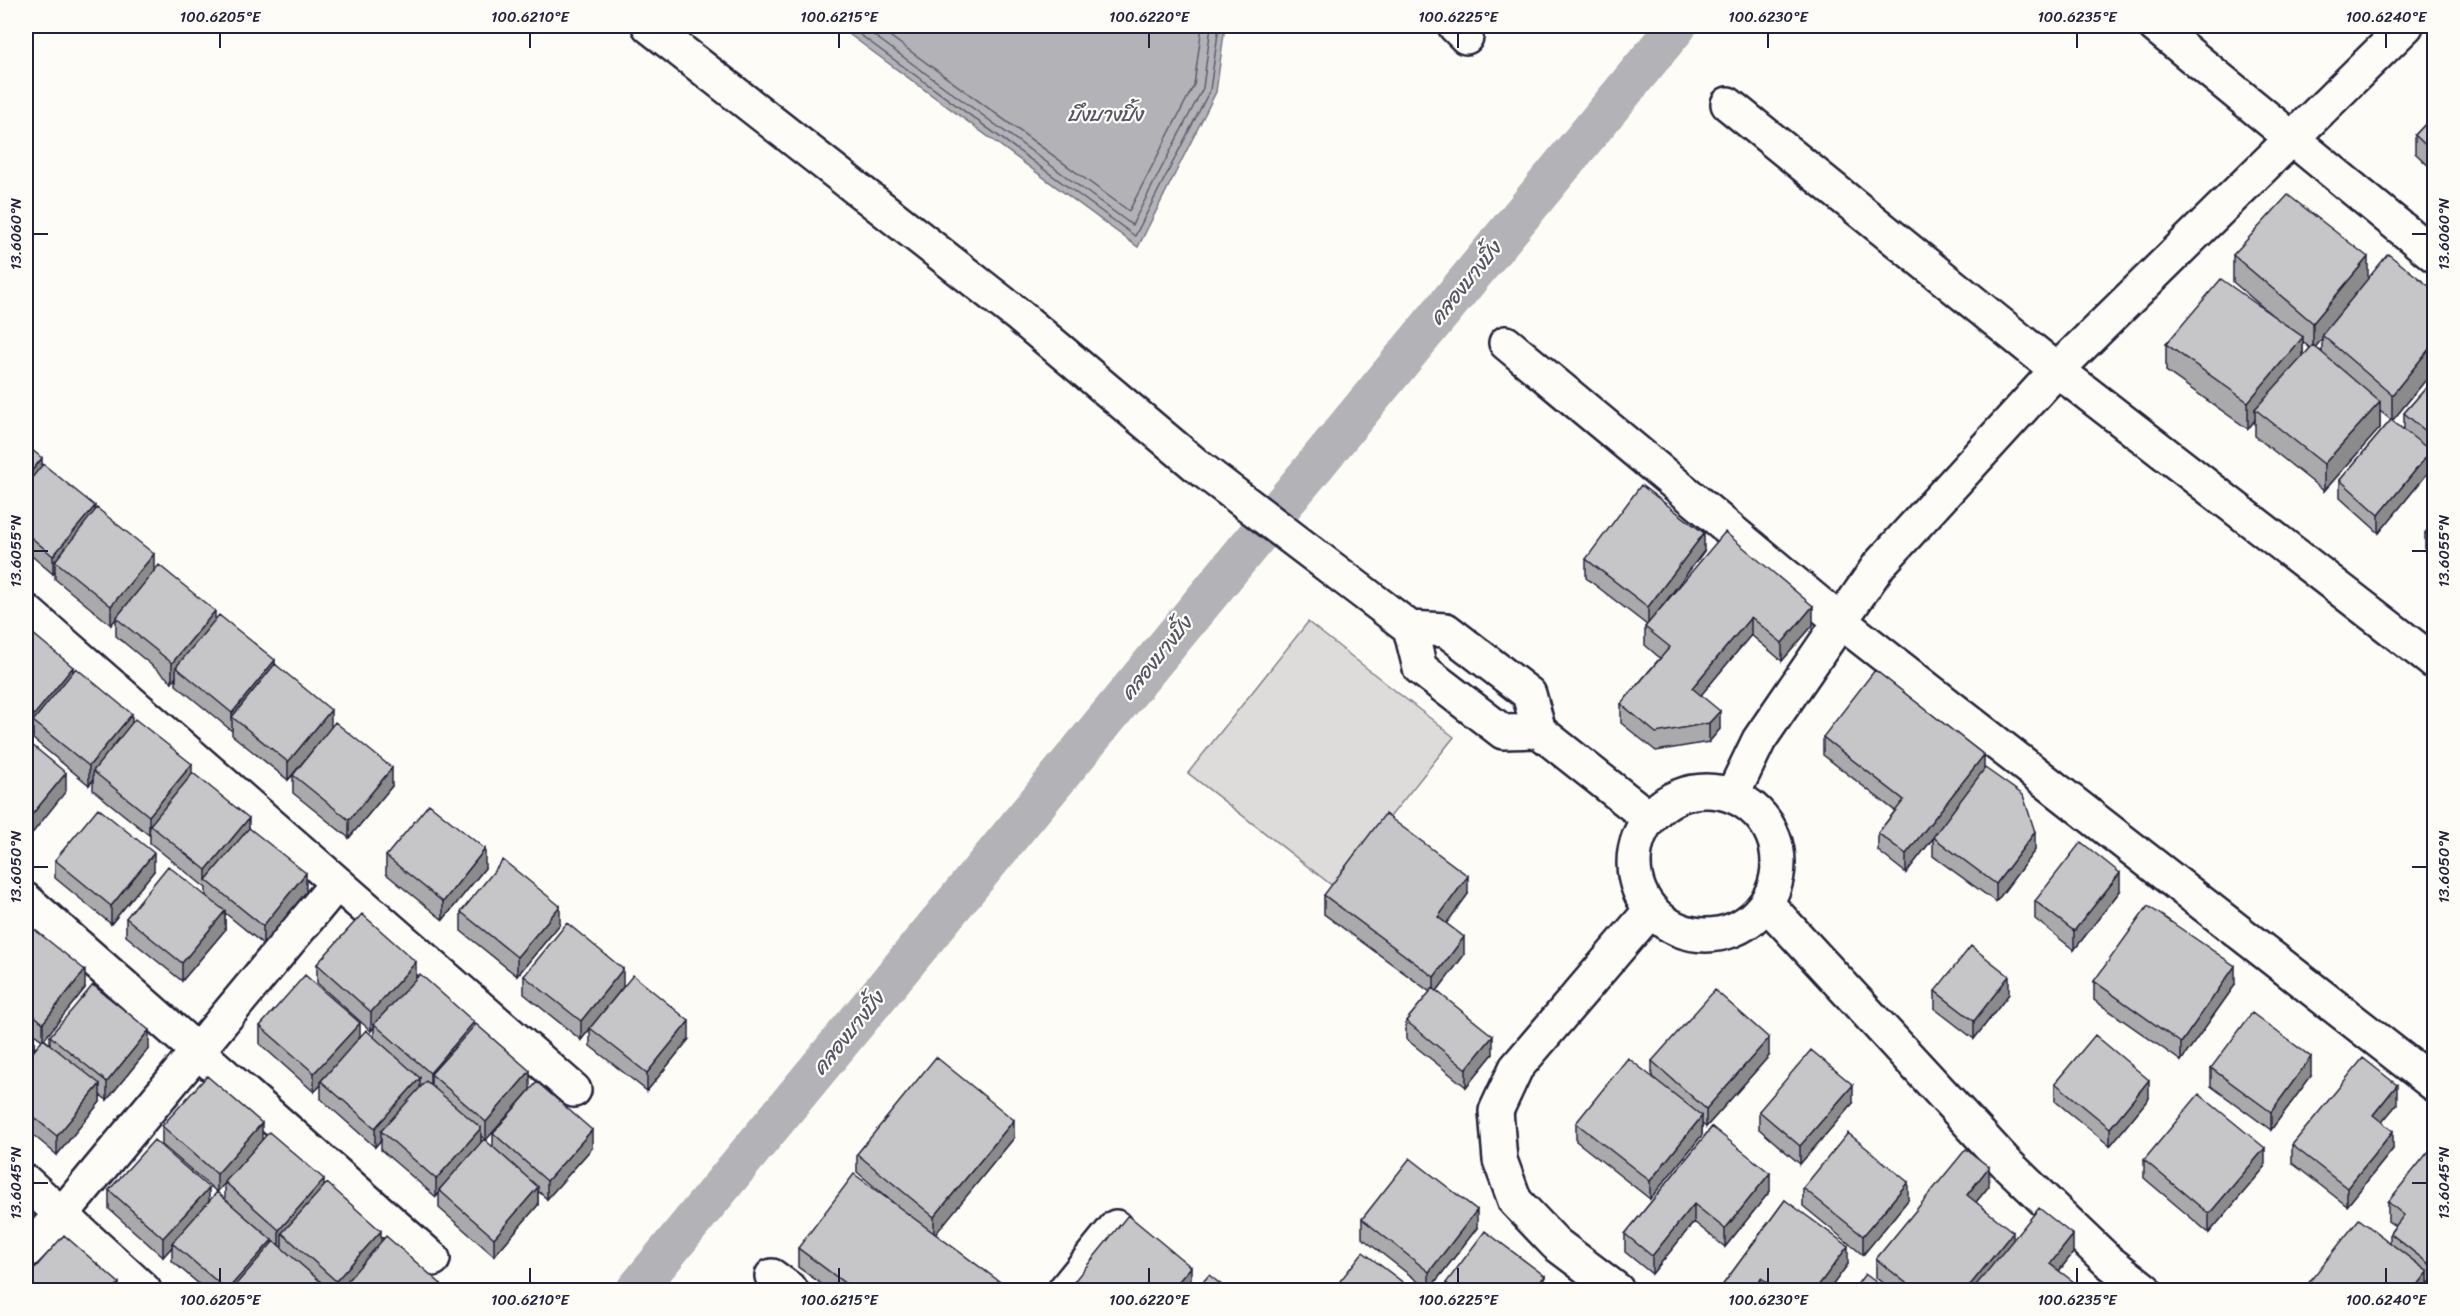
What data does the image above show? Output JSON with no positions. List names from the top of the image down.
{
  "water": ["บึงบางปิ้ง", "คลองบางปิ้ง"],
  "coordinates": [
    "100.6205°E",
    "100.6210°E",
    "100.6215°E",
    "100.6220°E",
    "100.6225°E",
    "100.6230°E",
    "100.6235°E",
    "100.6240°E",
    "13.6060°N",
    "13.6055°N",
    "13.6050°N",
    "13.6045°N"
  ]
}
